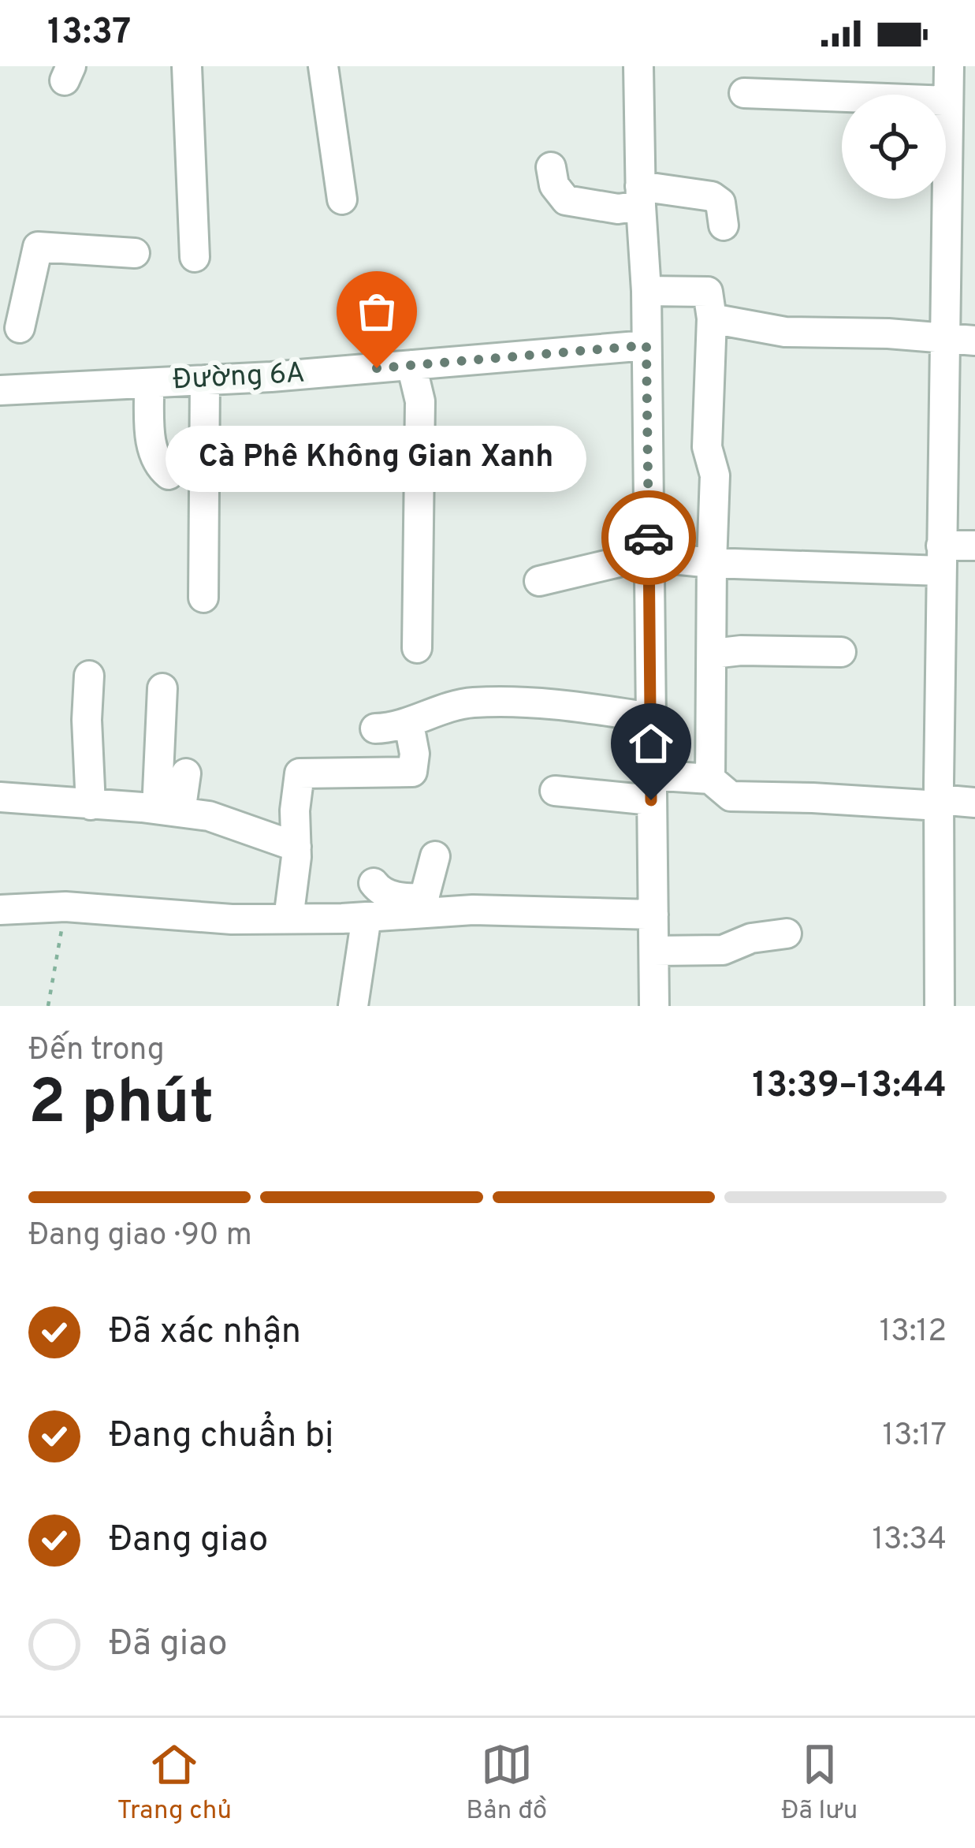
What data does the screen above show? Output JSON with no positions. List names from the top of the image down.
{
  "streets": {
    "street": ["Đường 6A"]
  },
  "places": ["Cà Phê Không Gian Xanh"],
  "page": {
    "status": "13:37",
    "bubble": "Cà Phê Không Gian Xanh",
    "heading": ["2 phút", "Đến trong", "13:39–13:44"],
    "bar": "Đang giao · 90 m",
    "list": [
      ["Đã xác nhận", "13:12"],
      ["Đang chuẩn bị", "13:17"],
      ["Đang giao", "13:34"],
      "Đã giao"
    ],
    "tabs": ["Trang chủ", "Bản đồ", "Đã lưu"]
  }
}
